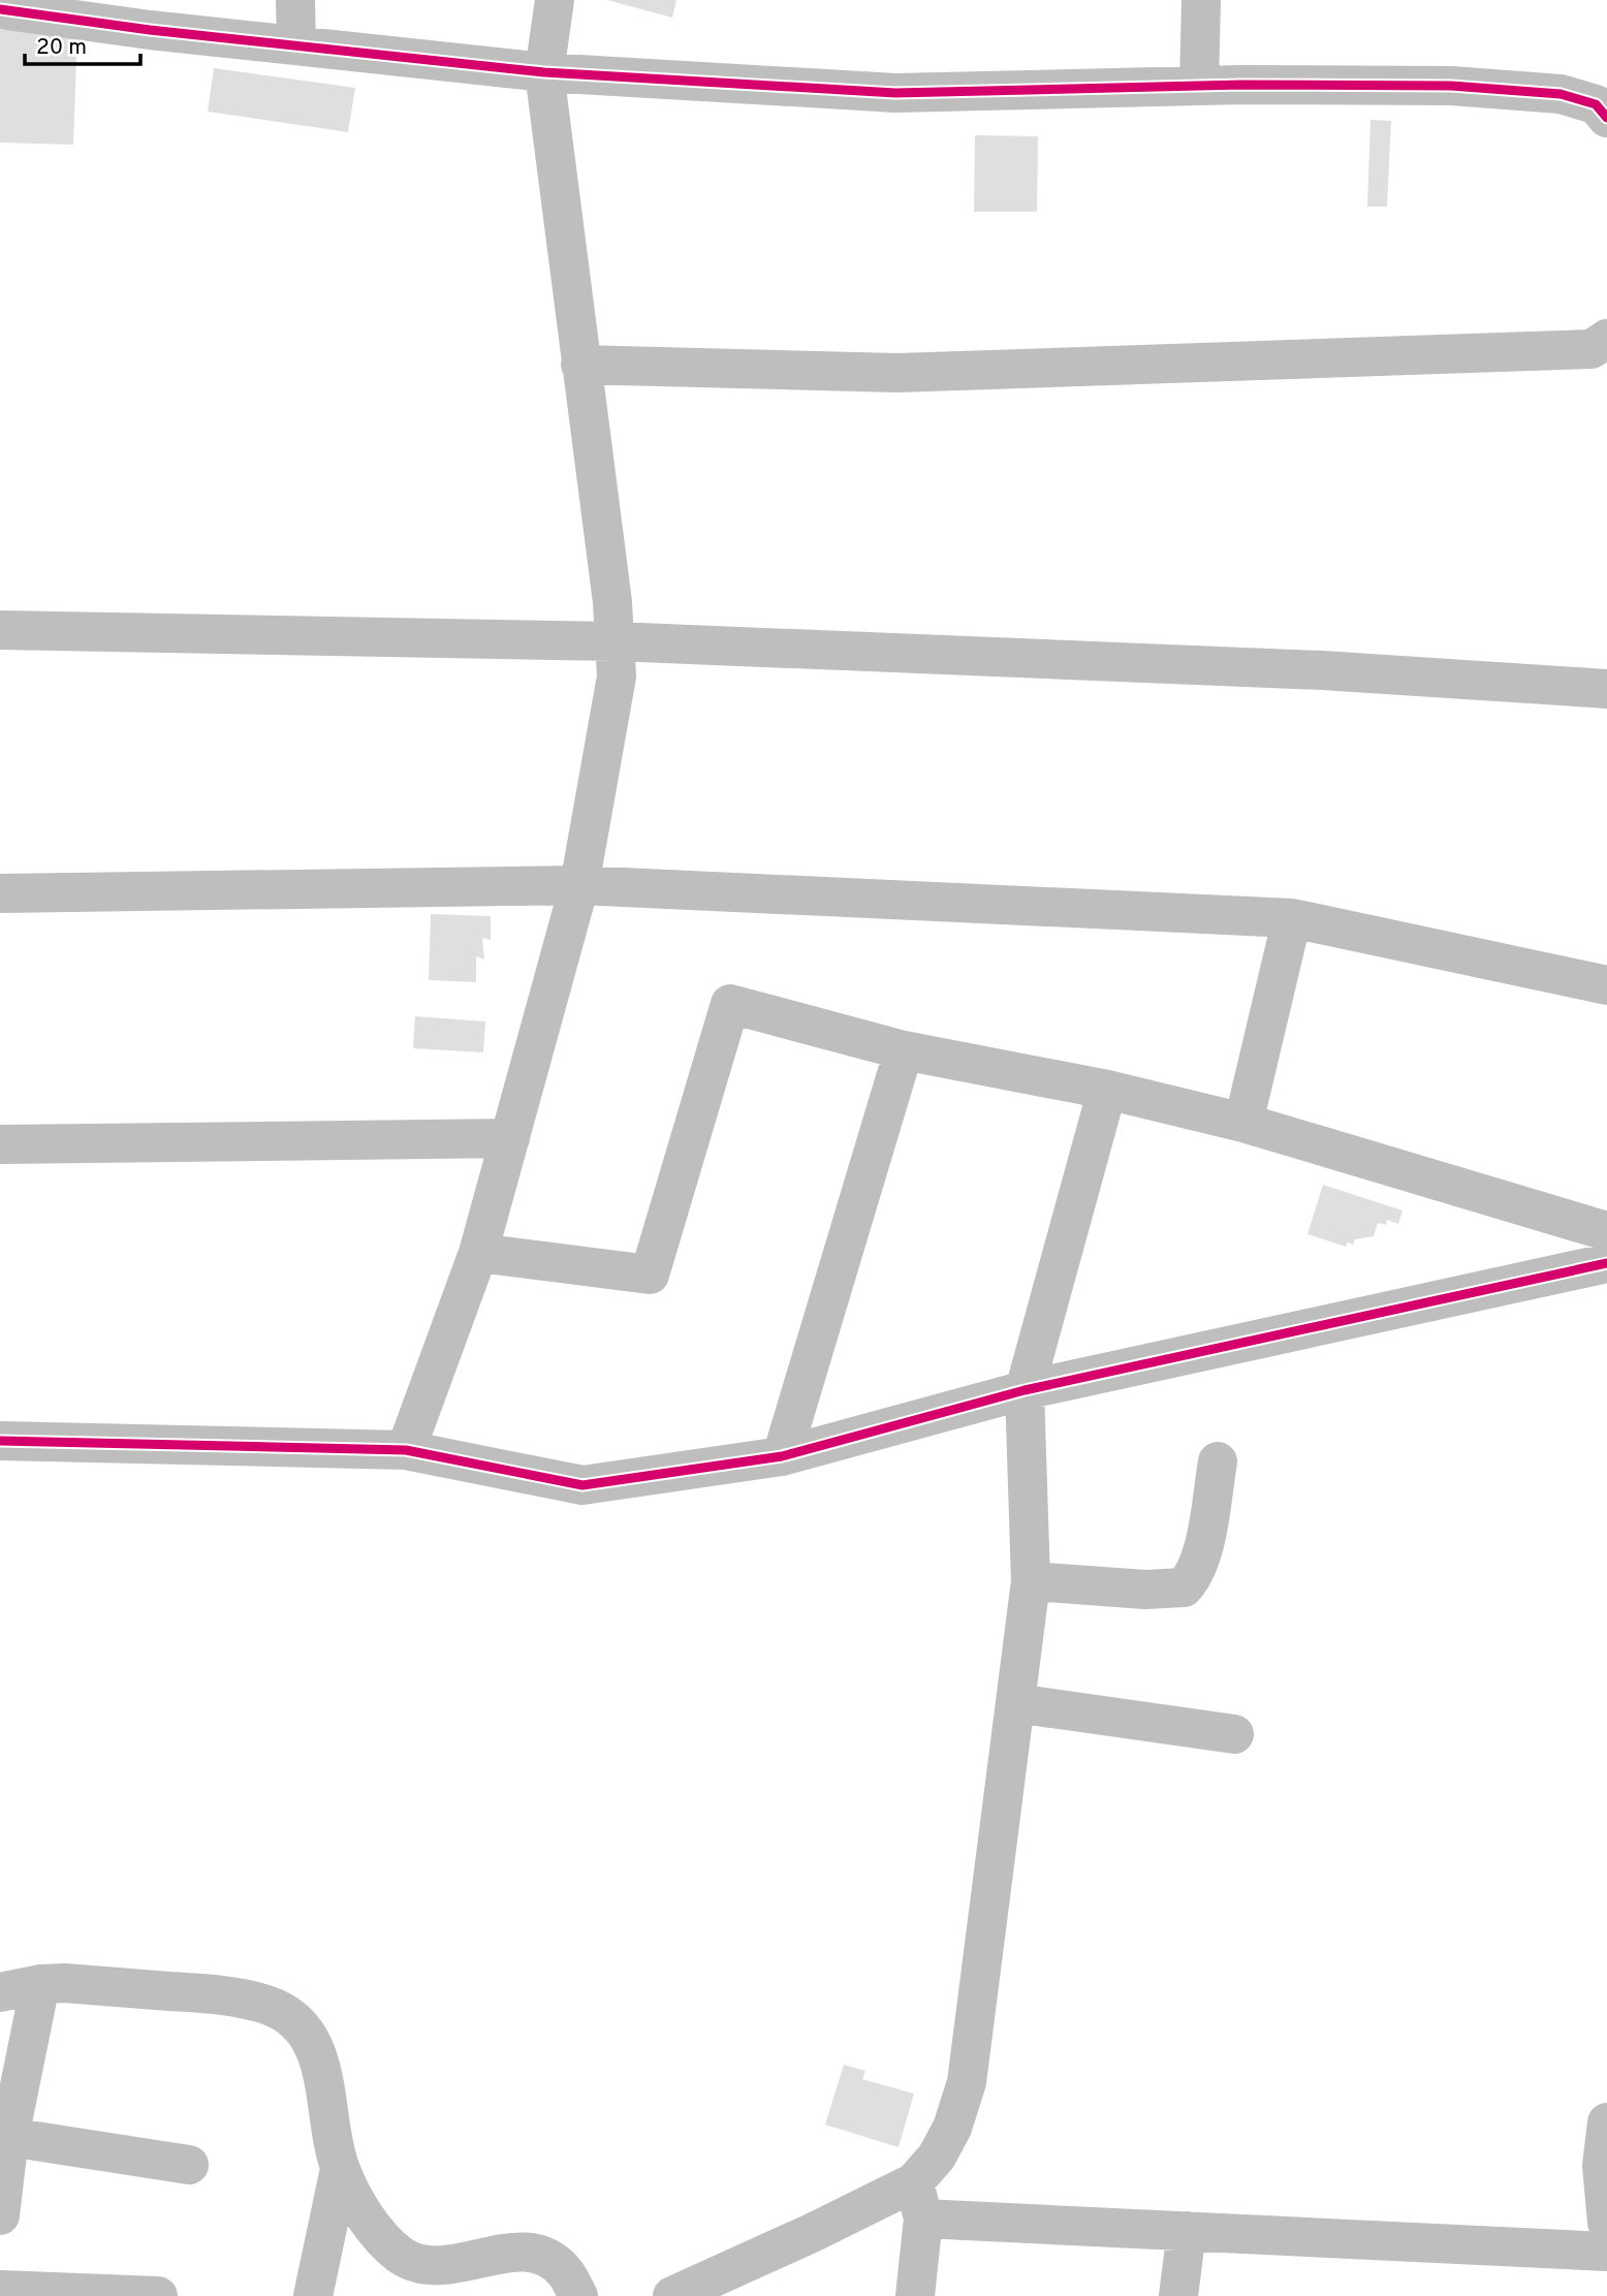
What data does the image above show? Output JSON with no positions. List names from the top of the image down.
{
  "scale_bar": "20 m"
}
